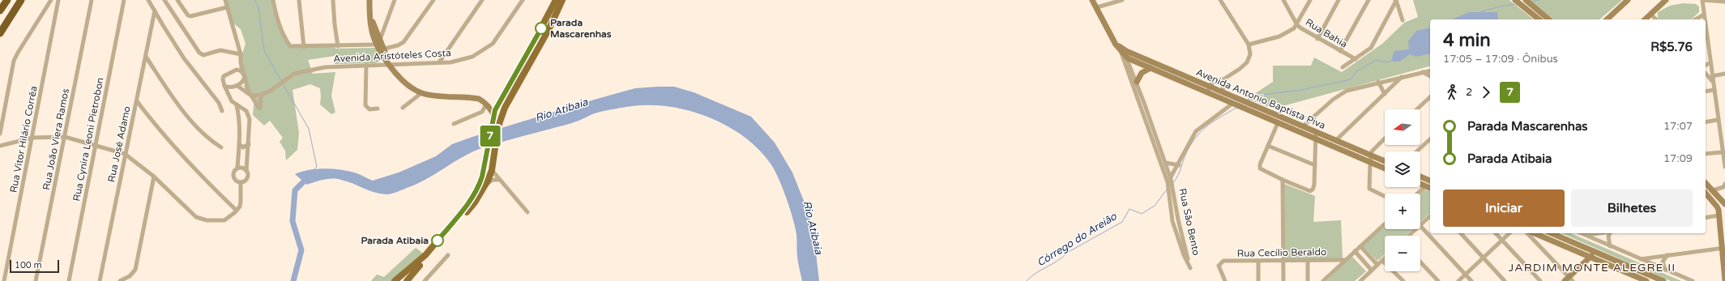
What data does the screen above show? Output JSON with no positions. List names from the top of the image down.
{
  "streets": {
    "main road": ["Avenida Antonio Baptista Piva", "Rua São Bento"],
    "street": [
      "Rua Bahia",
      "Avenida Aristóteles Costa",
      "Rua Vitor Hilário Corrêa",
      "Rua João Viera Ramos",
      "Rua Cynira Leoni Pietrobon",
      "Rua José Adamo",
      "Rua Cecílio Beraldo"
    ]
  },
  "crossings": [
    ["Avenida Antonio Baptista Piva", "Rua São Bento"]
  ],
  "districts": ["JARDIM MONTE ALEGRE II"],
  "water": ["Rio Atibaia", "Córrego do Areião"],
  "places": ["Parada Mascarenhas", "Parada Atibaia"],
  "lines": ["bus line 7"],
  "scale_bar": "100 m",
  "north": "left",
  "page": {
    "on_map": "7",
    "heading": ["4 min", "17:05 – 17:09 · Ônibus", "R$5.76"],
    "legs": ["2", "7"],
    "map_buttons": ["+", "−"],
    "list": [
      {
        "name": "Parada Mascarenhas",
        "value": "17:07"
      },
      {
        "name": "Parada Atibaia",
        "value": "17:09"
      }
    ],
    "buttons": ["Iniciar", "Bilhetes"],
    "scale": "100 m"
  }
}
